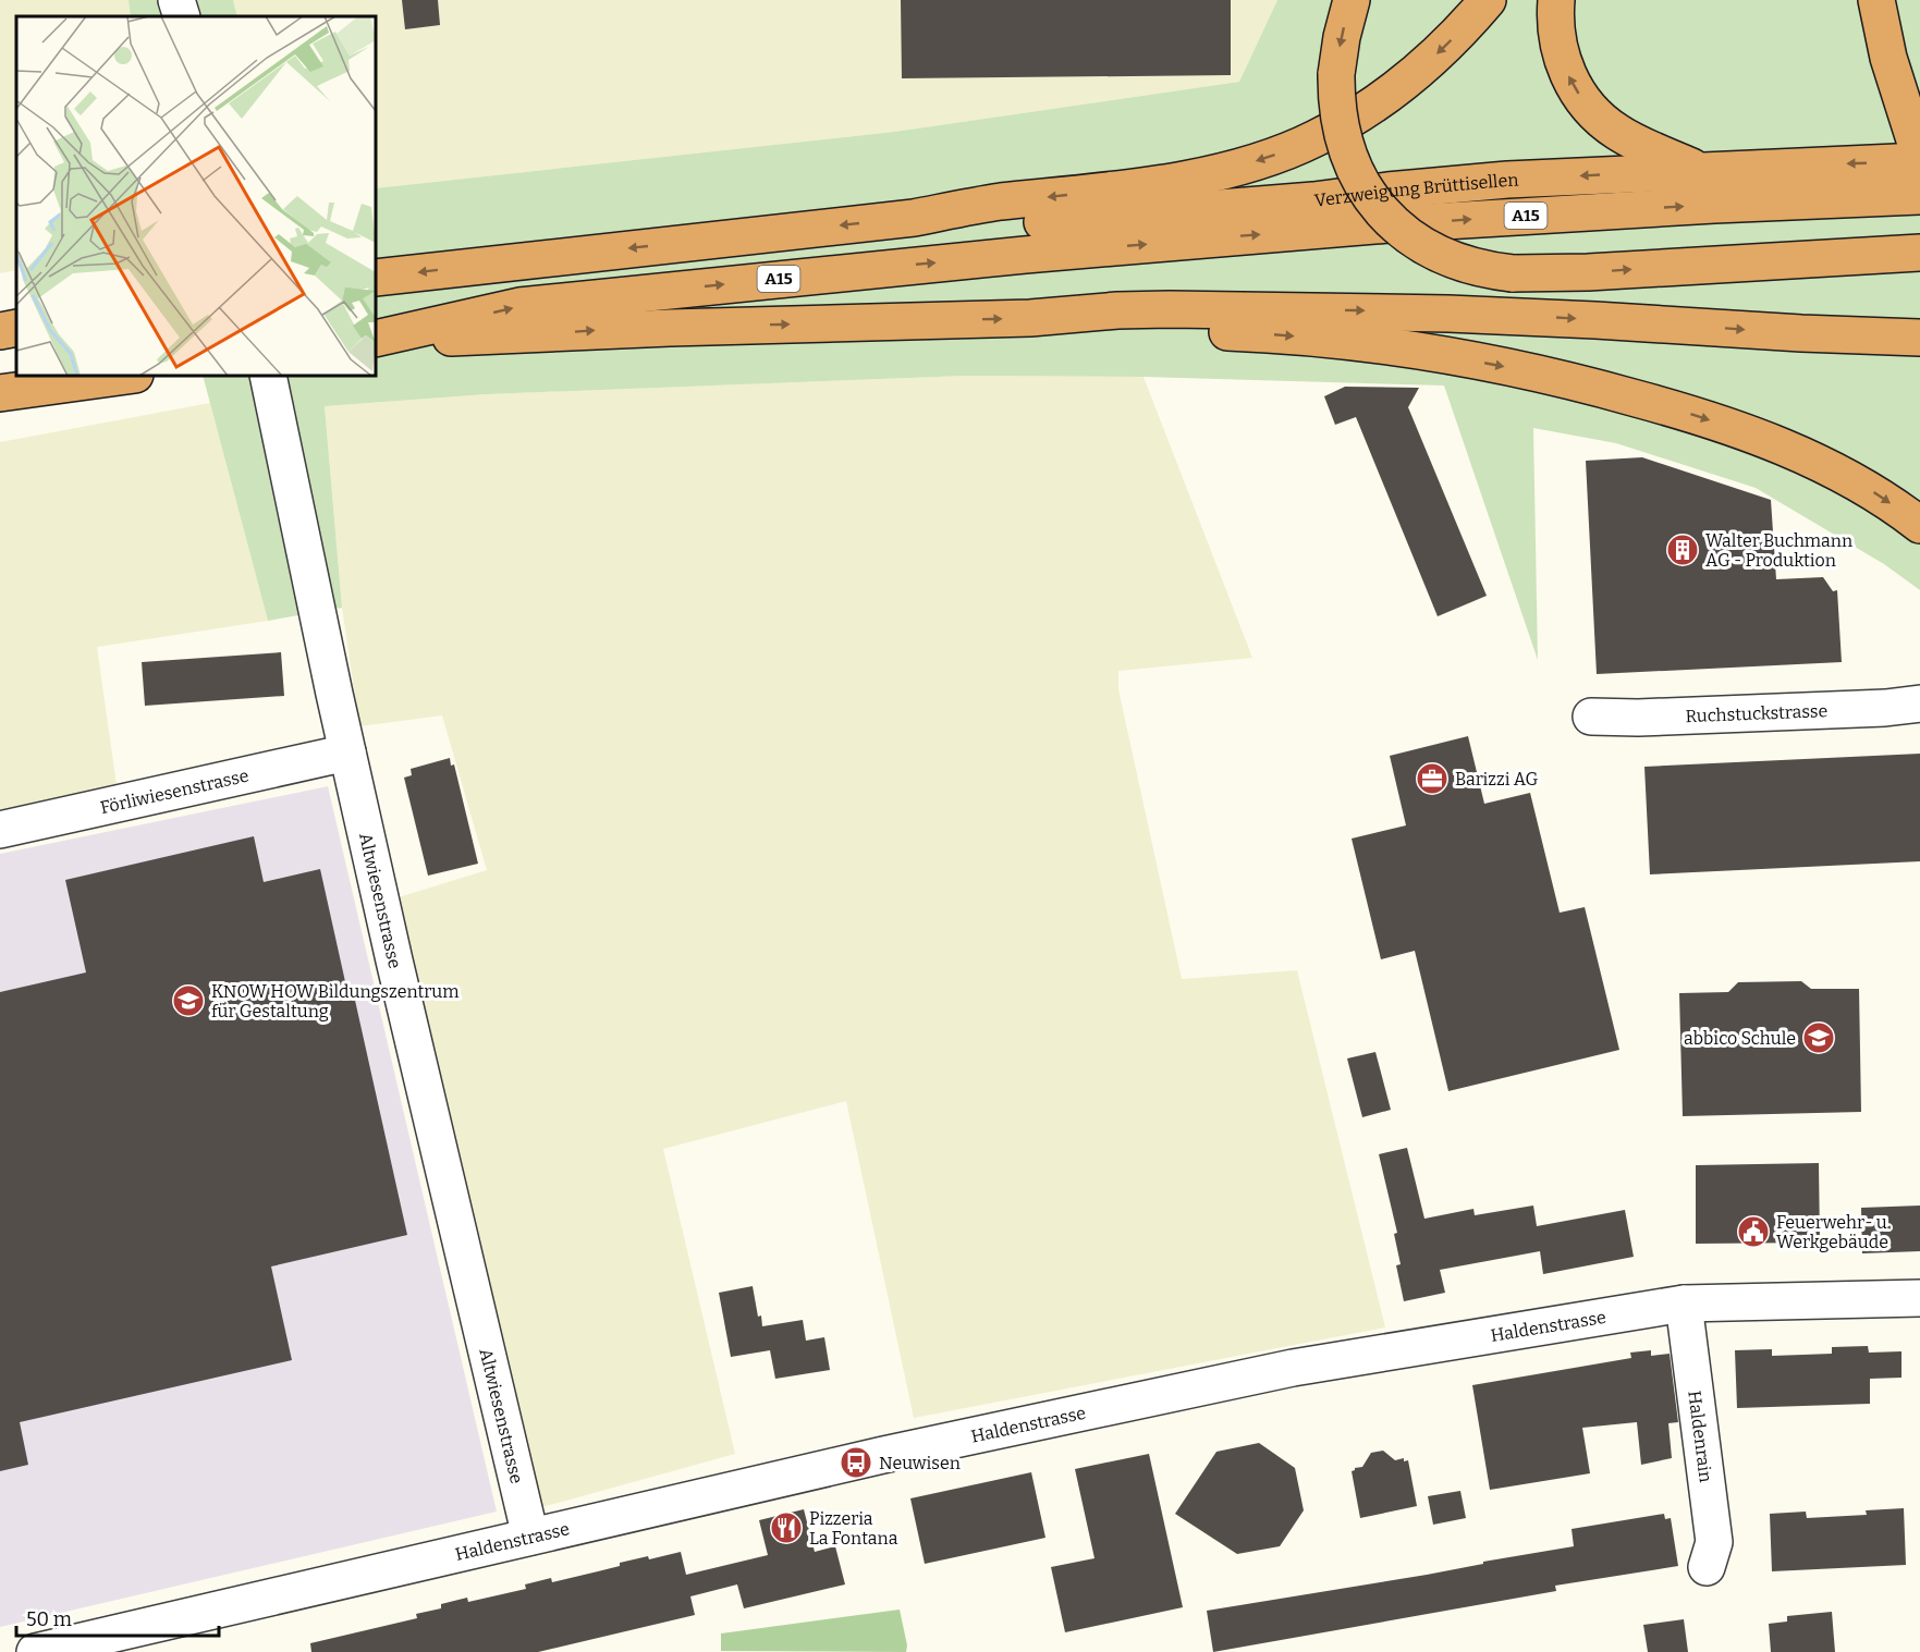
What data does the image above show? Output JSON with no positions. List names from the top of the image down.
{
  "streets": {
    "highway": ["Verzweigung Brüttisellen", "A15"],
    "street": [
      "Ruchstuckstrasse",
      "Förliwiesenstrasse",
      "Altwiesenstrasse",
      "Haldenstrasse",
      "Haldenrain"
    ]
  },
  "crossings": [
    ["Verzweigung Brüttisellen", "A15"],
    ["Förliwiesenstrasse", "Altwiesenstrasse"],
    ["Altwiesenstrasse", "Haldenstrasse"],
    ["Haldenstrasse", "Haldenrain"]
  ],
  "places": {
    "building": ["Walter Buchmann AG - Produktion"],
    "office": ["Barizzi AG"],
    "school or university": ["KNOW HOW Bildungszentrum für Gestaltung", "abbico Schule"],
    "public building": ["Feuerwehr- u. Werkgebäude"],
    "bus stop": ["Neuwisen"],
    "restaurant": ["Pizzeria La Fontana"]
  },
  "scale_bar": "50 m"
}
